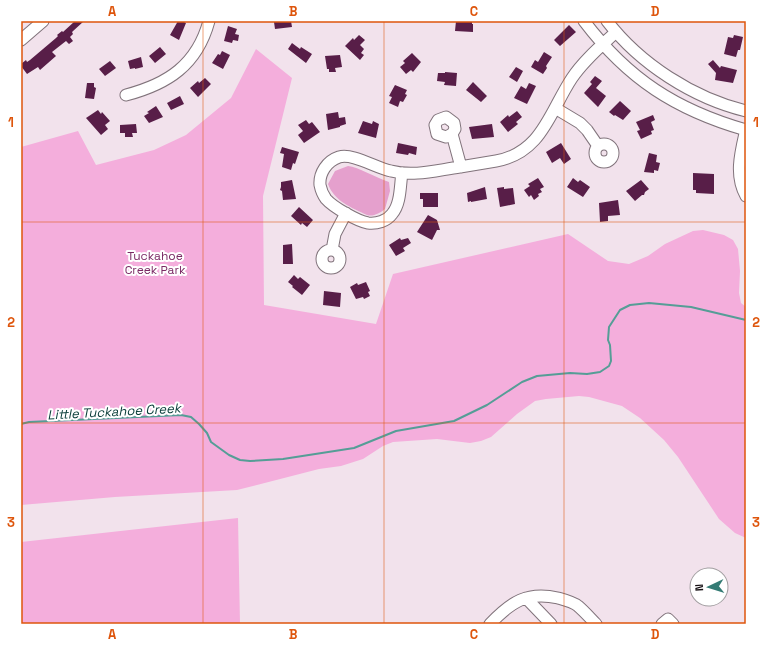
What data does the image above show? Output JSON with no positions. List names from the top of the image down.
{
  "water": ["Little Tuckahoe Creek"],
  "parks": ["Tuckahoe Creek Park"],
  "north": "left",
  "grid": {
    "columns": [
      "A",
      "B",
      "C",
      "D"
    ],
    "rows": ["1", "2", "3"]
  }
}
